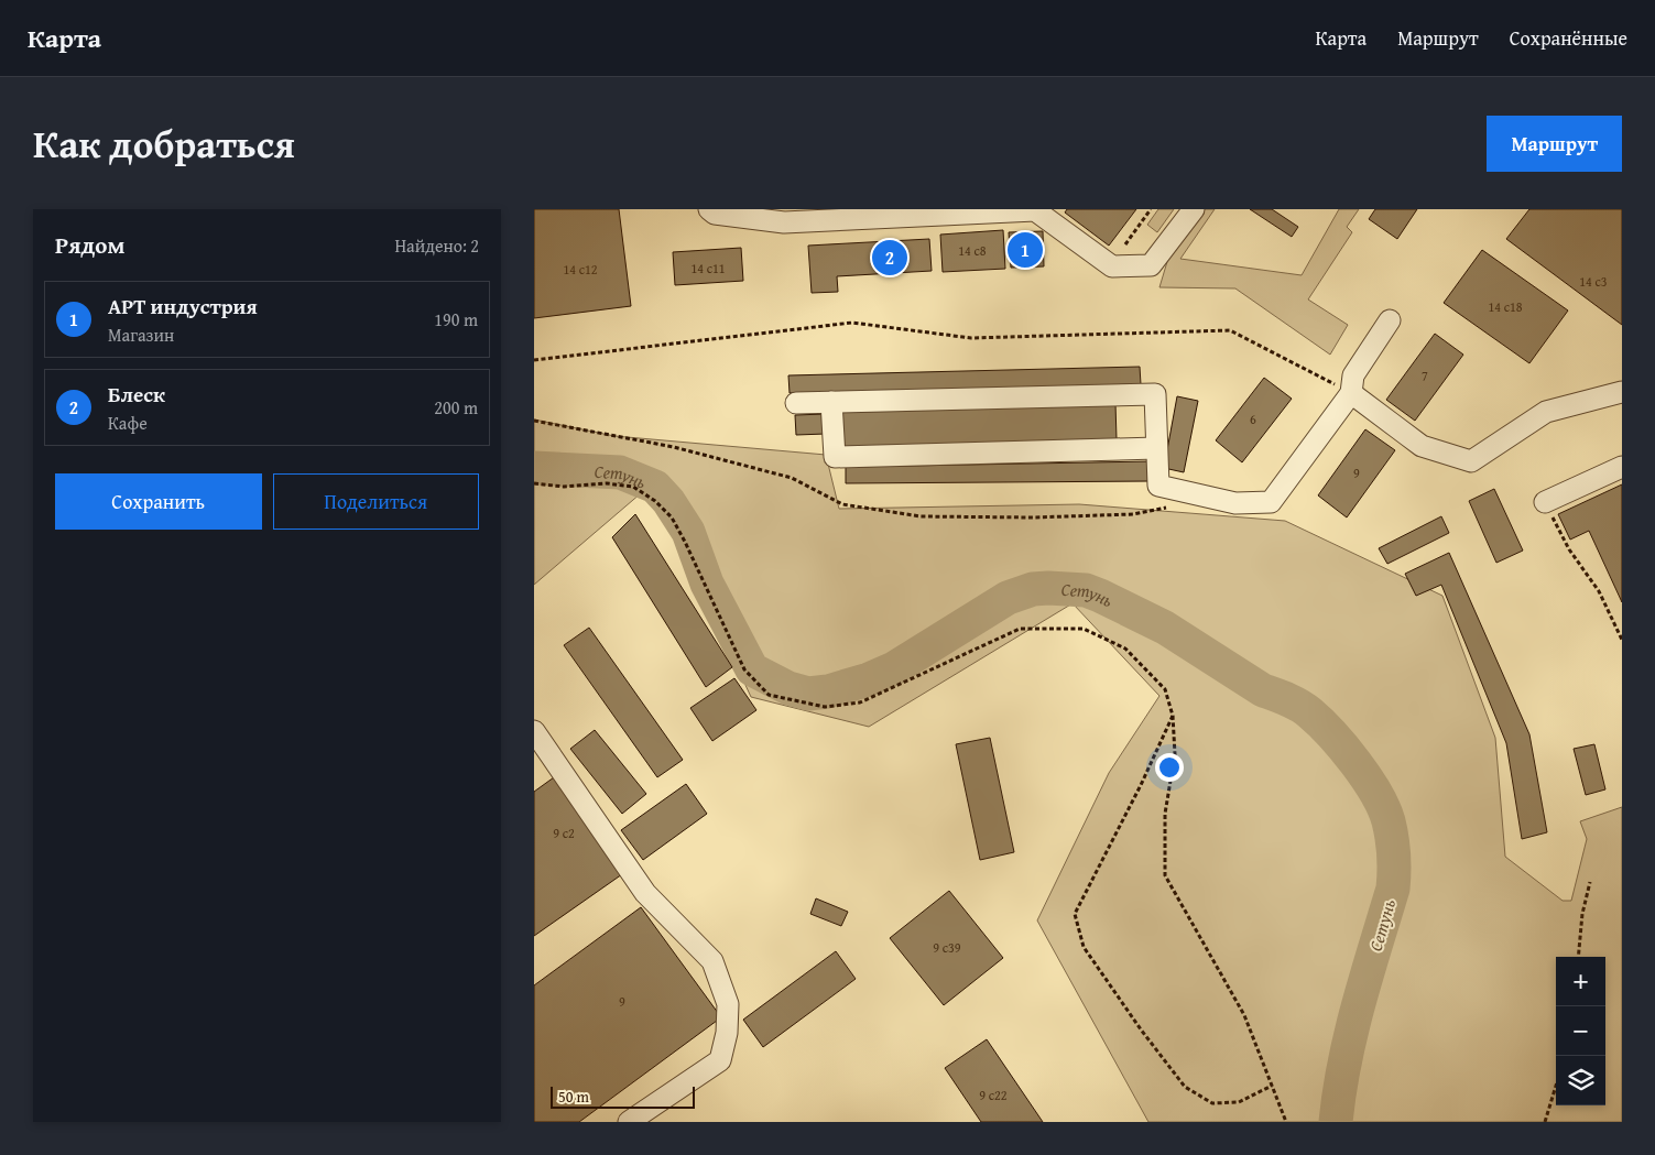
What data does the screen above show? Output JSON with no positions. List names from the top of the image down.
{
  "water": ["Сетунь"],
  "house_numbers": [
    "14 с8",
    "14 с11",
    "14 с12",
    "14 с3",
    "14 с18",
    "7",
    "6",
    "9",
    "9 с2",
    "9 с39",
    "9",
    "9 с22"
  ],
  "scale_bar": "50 m",
  "page": {
    "header": "Карта",
    "nav": ["Карта", "Маршрут", "Сохранённые"],
    "title": "Как добраться",
    "buttons": [
      "Маршрут",
      ["Сохранить", "Поделиться"]
    ],
    "heading": ["Рядом", "Найдено: 2"],
    "pins": ["1", "2"],
    "list": [
      {
        "mark": "1",
        "name": "АРТ индустрия",
        "note": "Магазин",
        "value": "190 m"
      },
      {
        "mark": "2",
        "name": "Блеск",
        "note": "Кафе",
        "value": "200 m"
      }
    ],
    "map_buttons": ["+", "−"],
    "scale": "50 m"
  }
}
